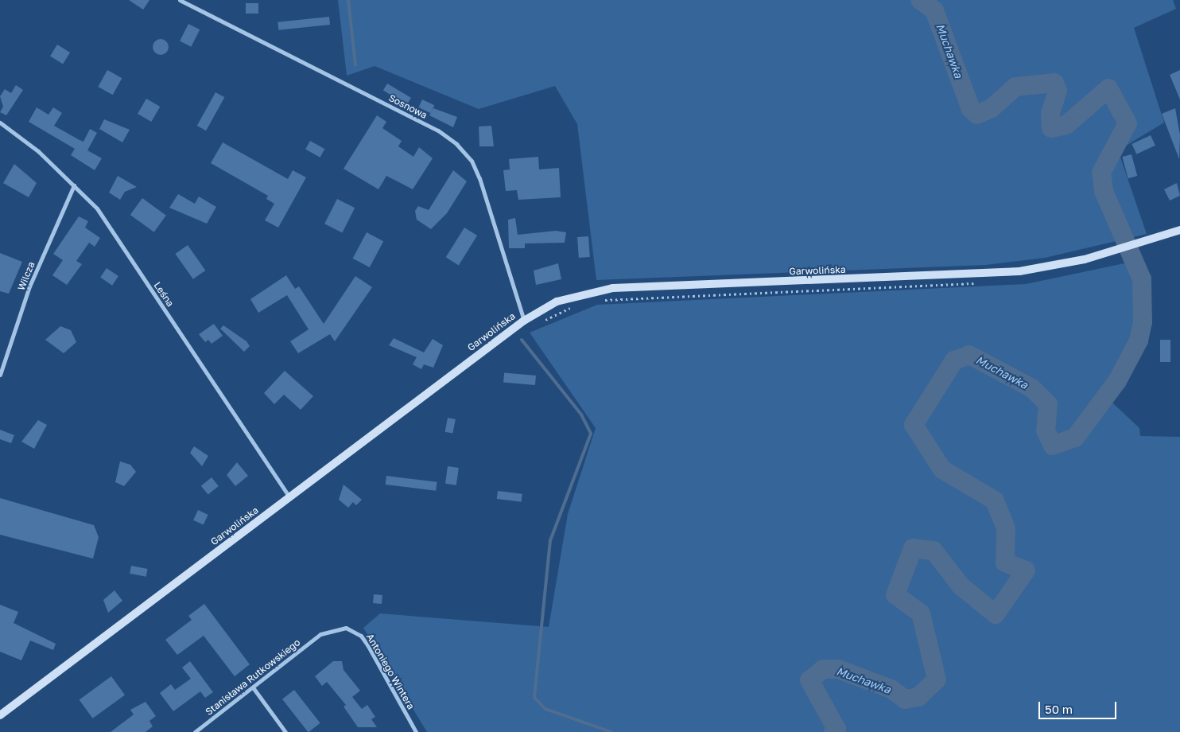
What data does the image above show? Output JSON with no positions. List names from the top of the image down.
{
  "streets": {
    "main road": ["Garwolińska"],
    "street": [
      "Sosnowa",
      "Wilcza",
      "Leśna",
      "Antoniego Wintera",
      "Stanisława Rutkowskiego"
    ]
  },
  "crossings": [
    ["Sosnowa", "Garwolińska"],
    ["Garwolińska", "Leśna"],
    ["Wilcza", "Leśna"],
    ["Antoniego Wintera", "Stanisława Rutkowskiego"]
  ],
  "water": ["Muchawka"],
  "scale_bar": "50 m"
}
